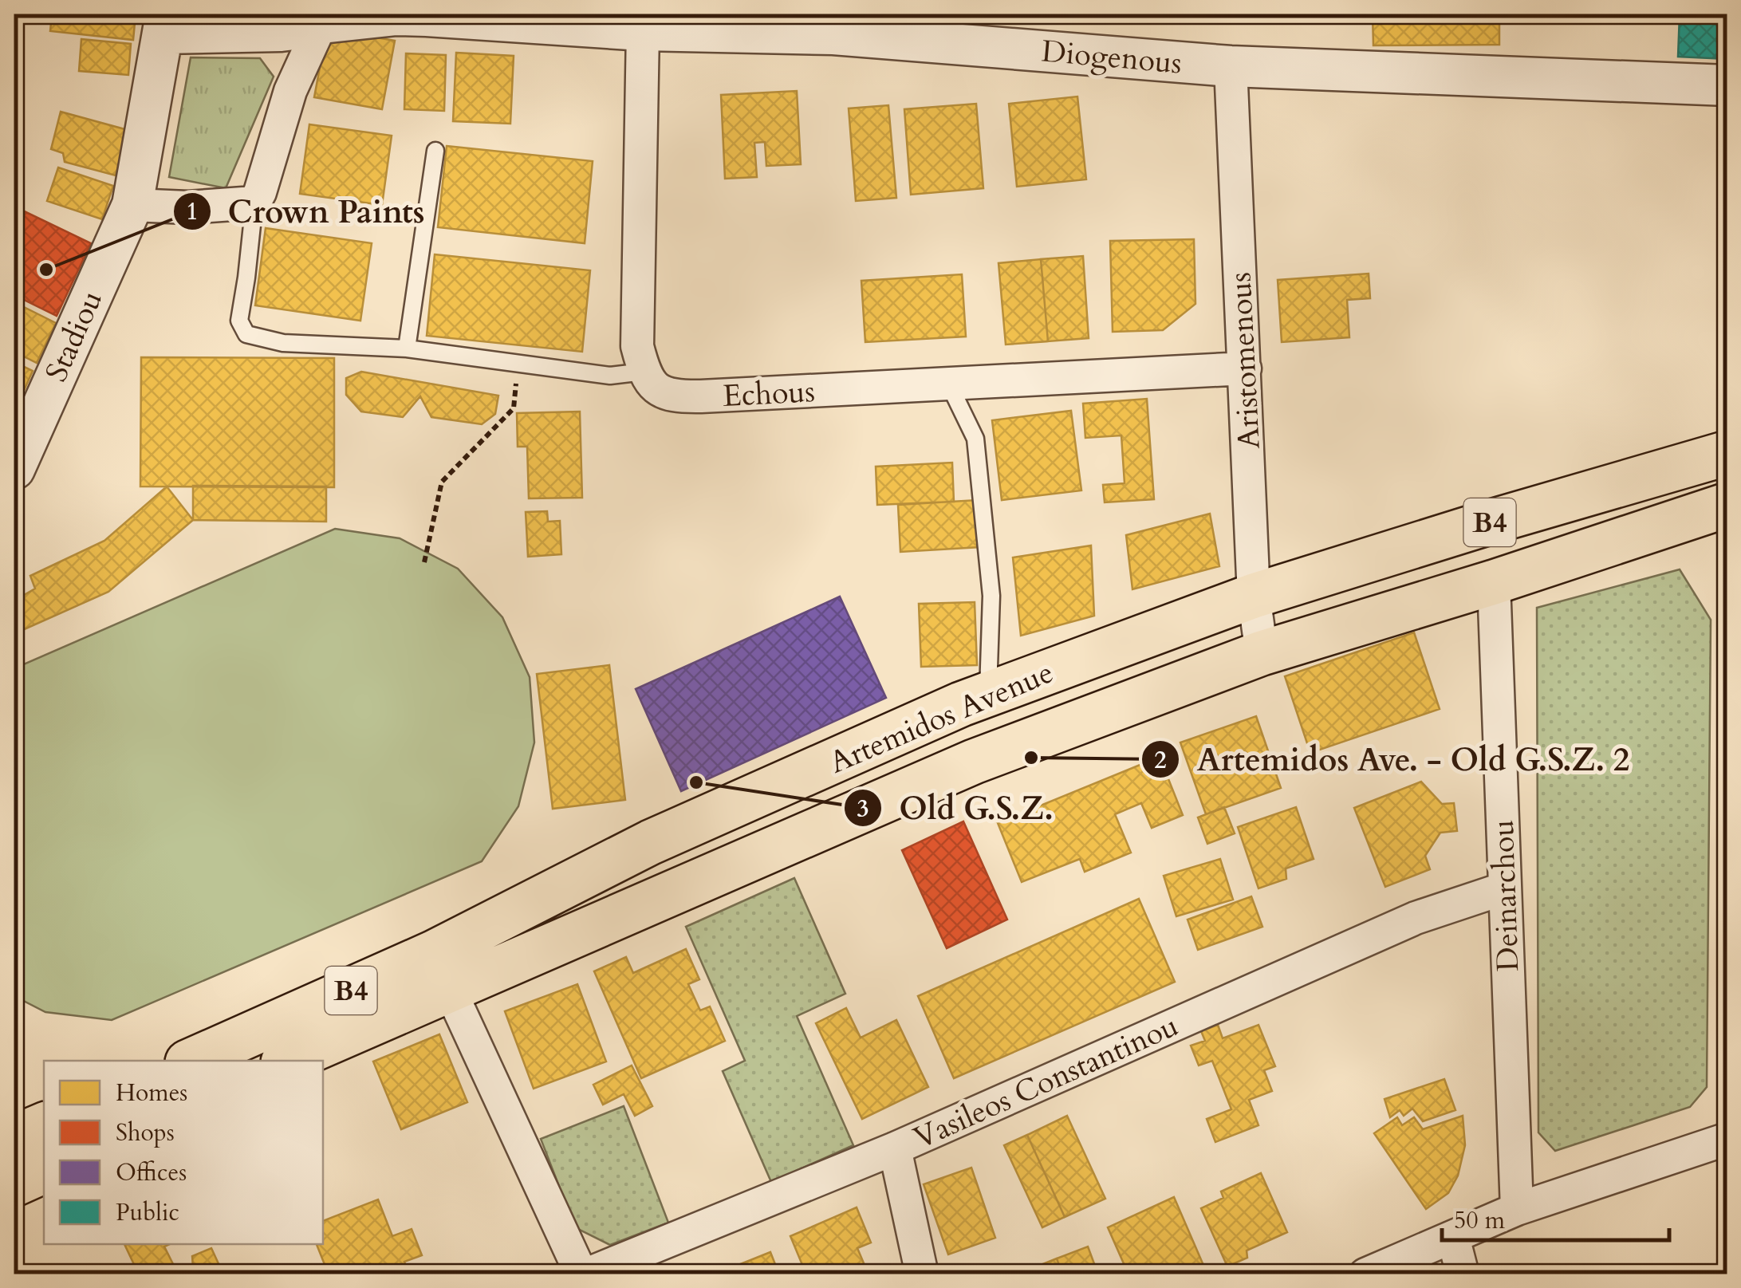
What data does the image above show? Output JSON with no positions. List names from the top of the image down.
{
  "streets": {
    "main road": ["B4", "Artemidos Avenue"],
    "street": [
      "Diogenous",
      "Stadiou",
      "Aristomenous",
      "Echous",
      "Deinarchou",
      "Vasileos Constantinou"
    ]
  },
  "crossings": [
    ["Diogenous", "Stadiou"],
    ["Diogenous", "Aristomenous"],
    ["Aristomenous", "Echous"],
    ["Aristomenous", "Artemidos Avenue"],
    ["Artemidos Avenue", "Deinarchou"],
    ["Deinarchou", "Vasileos Constantinou"]
  ],
  "places": ["Crown Paints", "Artemidos Ave. - Old G.S.Z. 2", "Old G.S.Z."],
  "legend": [
    "Homes",
    "Shops",
    "Offices",
    "Public"
  ],
  "scale_bar": "50 m"
}
